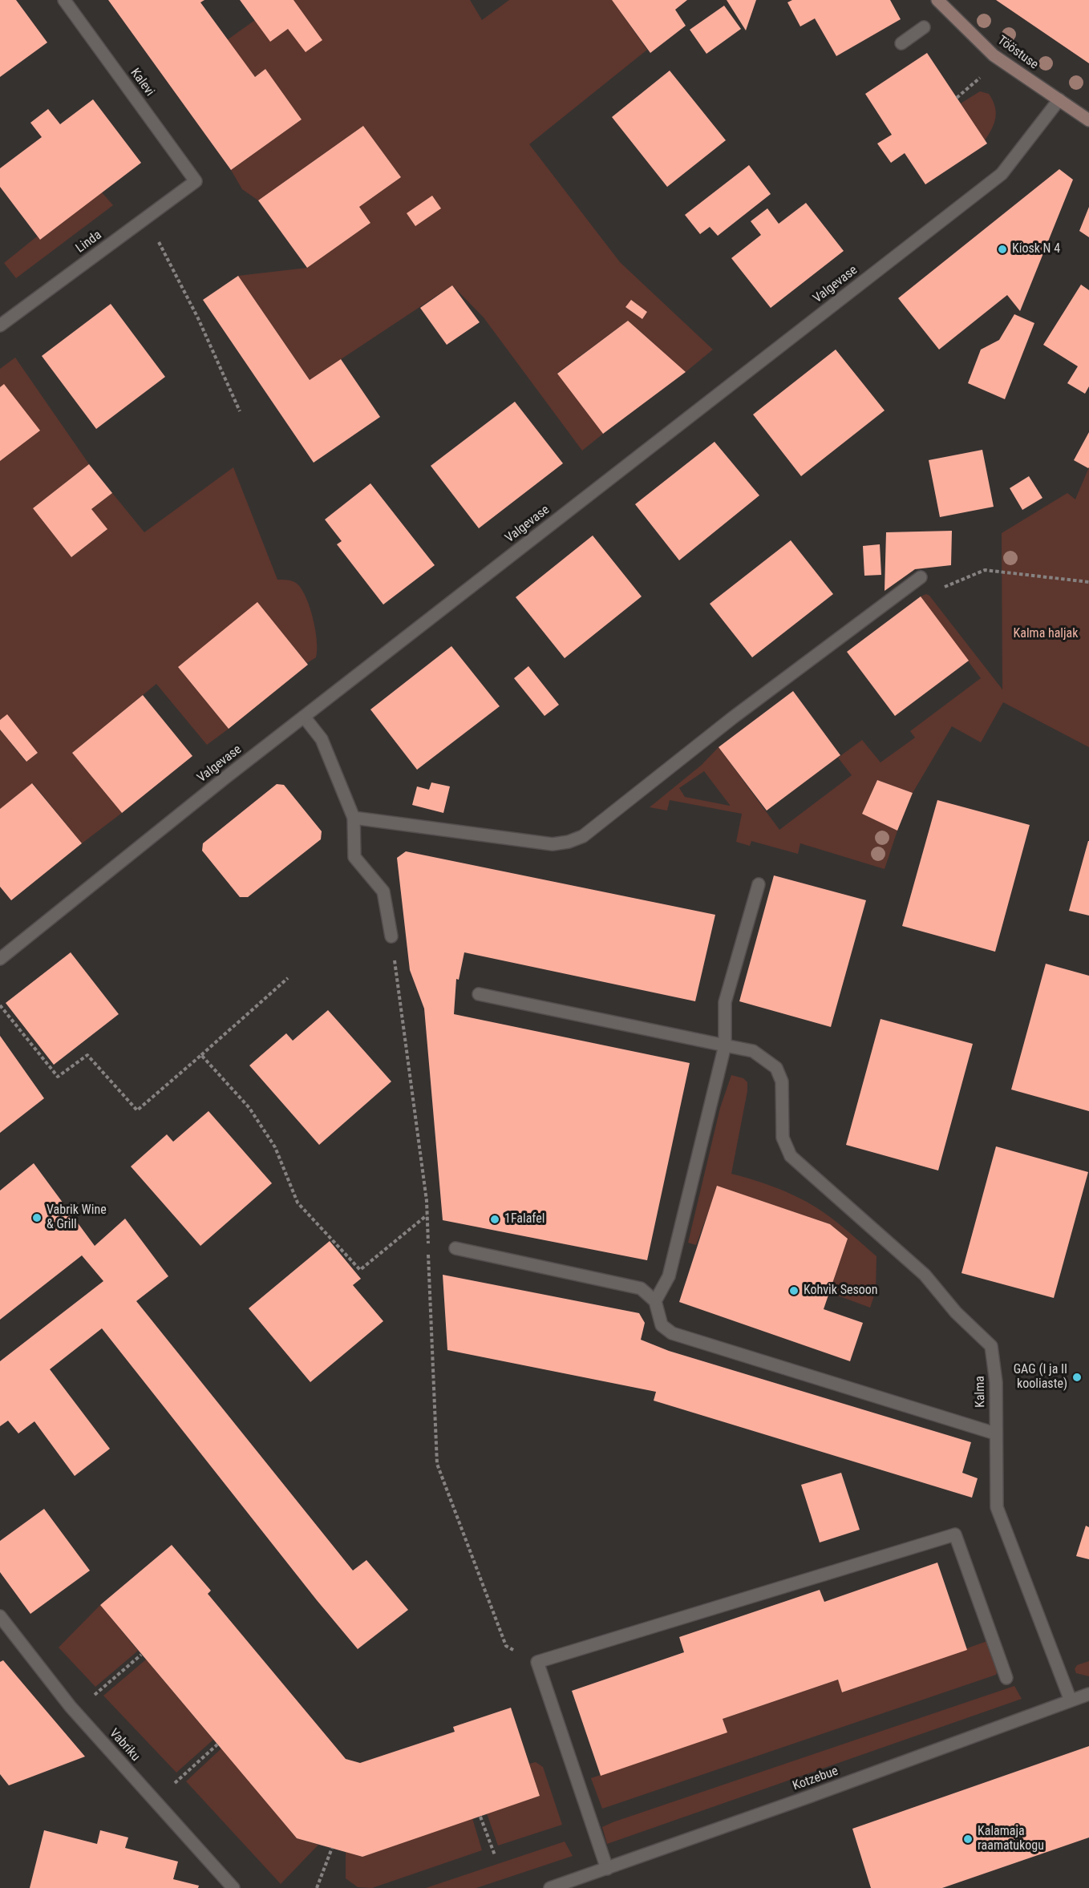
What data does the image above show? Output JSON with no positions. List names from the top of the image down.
{
  "streets": {
    "street": [
      "Tööstuse",
      "Kalevi",
      "Linda",
      "Valgevase",
      "Kalma",
      "Vabriku",
      "Kotzebue"
    ]
  },
  "crossings": [
    ["Tööstuse", "Valgevase"],
    ["Kalevi", "Linda"],
    ["Kalma", "Kotzebue"]
  ],
  "parks": ["Kalma haljak"],
  "places": [
    "Kiosk N 4",
    "Vabrik Wine & Grill",
    "1Falafel",
    "Kohvik Sesoon",
    "GAG (I ja II kooliaste)",
    "Kalamaja raamatukogu"
  ]
}
